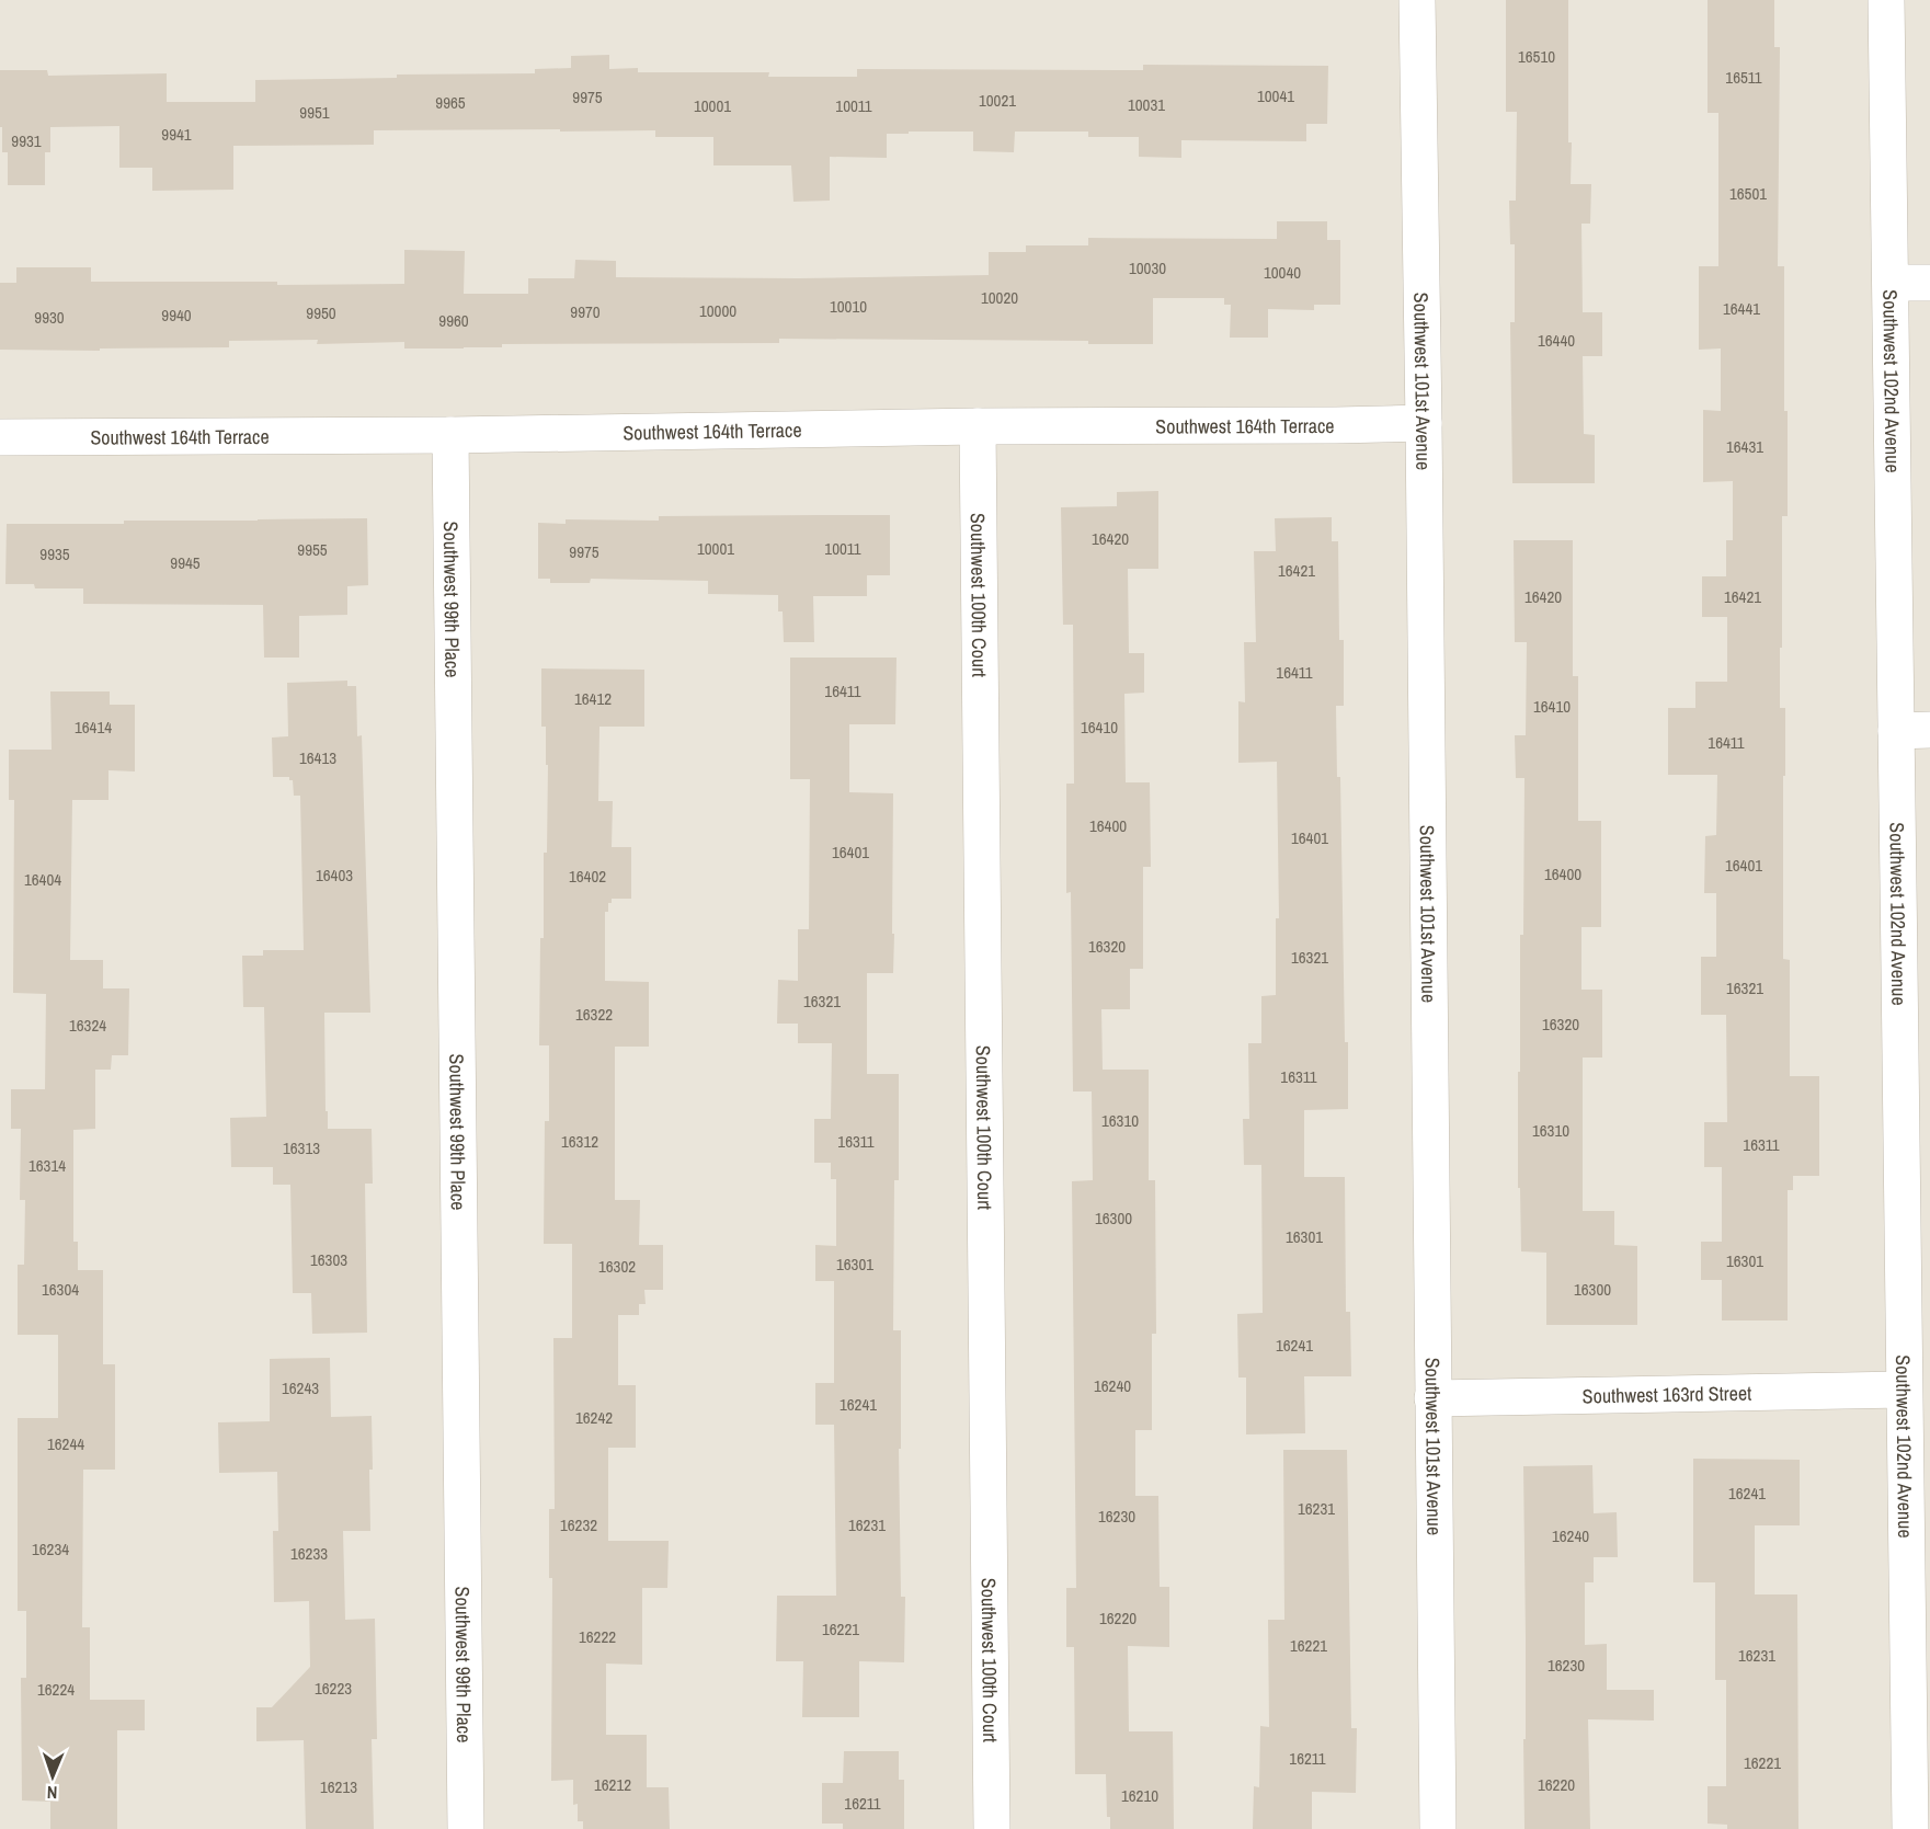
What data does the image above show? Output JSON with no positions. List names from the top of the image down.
{
  "streets": {
    "street": [
      "Southwest 101st Avenue",
      "Southwest 102nd Avenue",
      "Southwest 164th Terrace",
      "Southwest 100th Court",
      "Southwest 99th Place",
      "Southwest 163rd Street"
    ]
  },
  "crossings": [
    ["Southwest 101st Avenue", "Southwest 164th Terrace"],
    ["Southwest 101st Avenue", "Southwest 163rd Street"],
    ["Southwest 102nd Avenue", "Southwest 163rd Street"],
    ["Southwest 164th Terrace", "Southwest 100th Court"],
    ["Southwest 164th Terrace", "Southwest 99th Place"]
  ],
  "house_numbers": [
    "16510",
    "16511",
    "10041",
    "9975",
    "10021",
    "9965",
    "10031",
    "10001",
    "10011",
    "9951",
    "9941",
    "9931",
    "16501",
    "10030",
    "10040",
    "10020",
    "10010",
    "16441",
    "10000",
    "9970",
    "9950",
    "9940",
    "9930",
    "9960",
    "16440",
    "16431",
    "16420",
    "10001",
    "10011",
    "9955",
    "9975",
    "9935",
    "9945",
    "16421",
    "16420",
    "16421",
    "16411",
    "16411",
    "16412",
    "16410",
    "16414",
    "16410",
    "16411",
    "16413",
    "16400",
    "16401",
    "16401",
    "16401",
    "16400",
    "16403",
    "16402",
    "16404",
    "16320",
    "16321",
    "16321",
    "16321",
    "16322",
    "16320",
    "16324",
    "16311",
    "16310",
    "16310",
    "16312",
    "16311",
    "16311",
    "16313",
    "16314",
    "16300",
    "16301",
    "16303",
    "16301",
    "16301",
    "16302",
    "16304",
    "16300",
    "16241",
    "16240",
    "16243",
    "16241",
    "16242",
    "16244",
    "16241",
    "16231",
    "16230",
    "16232",
    "16231",
    "16240",
    "16234",
    "16233",
    "16220",
    "16221",
    "16222",
    "16221",
    "16231",
    "16230",
    "16223",
    "16224",
    "16211",
    "16221",
    "16212",
    "16220",
    "16213",
    "16210",
    "16211"
  ],
  "north": "bottom"
}
